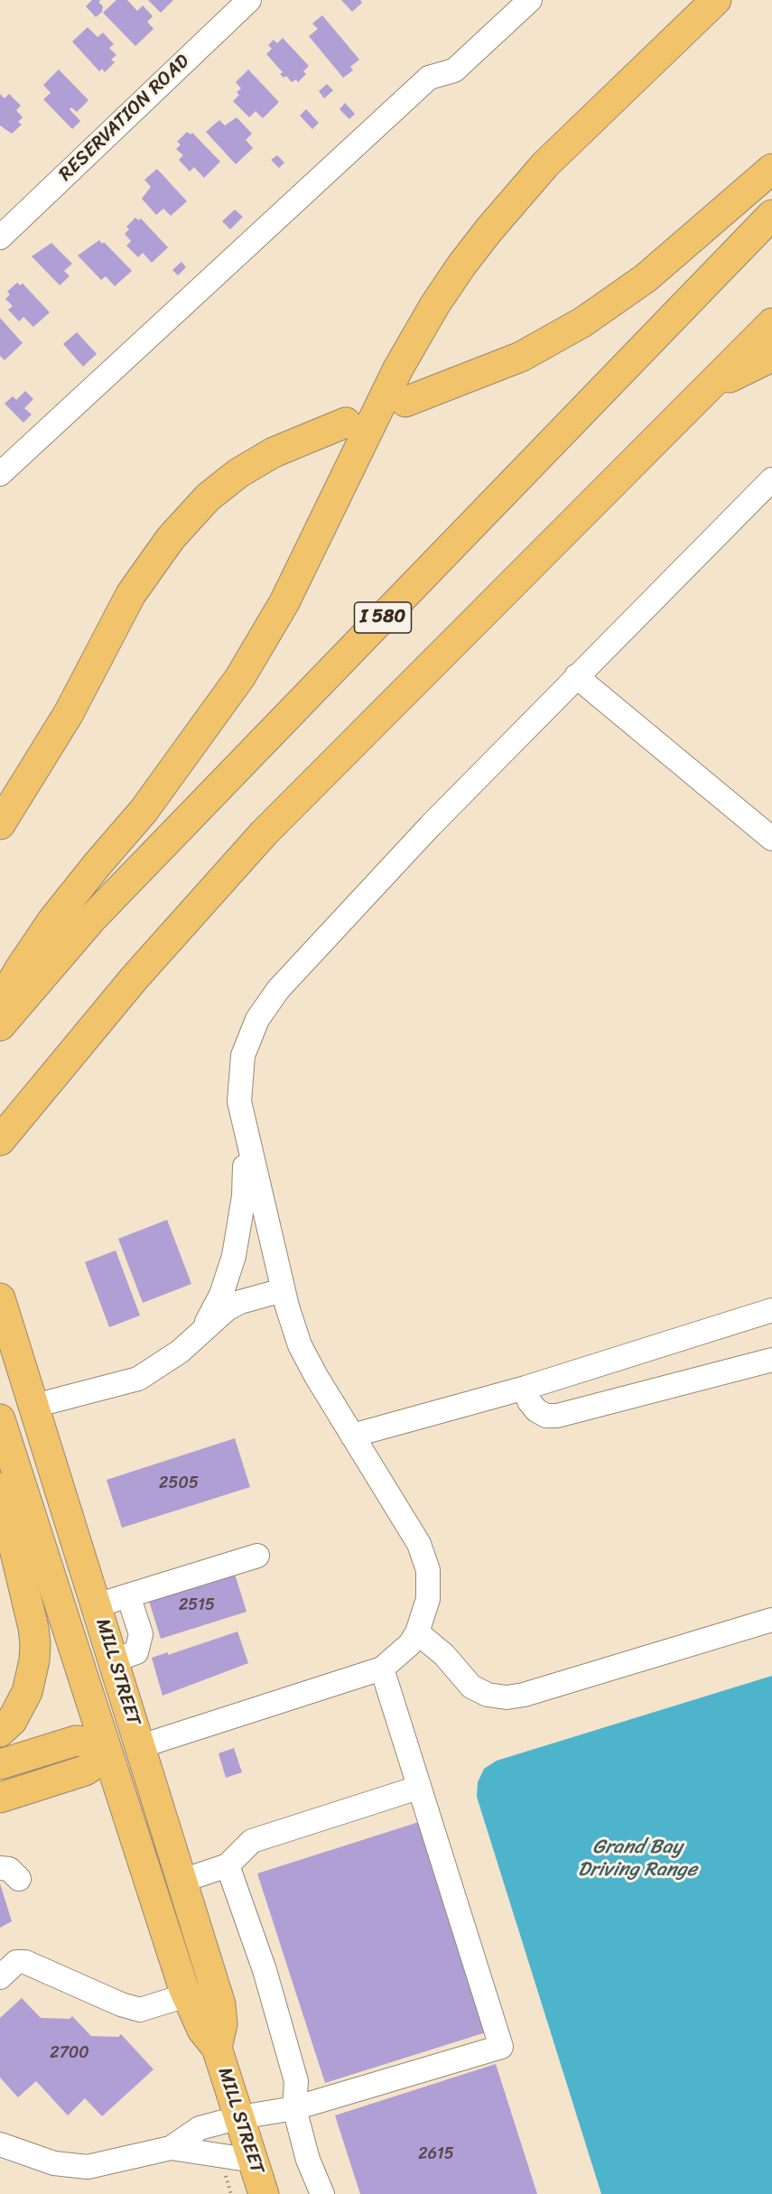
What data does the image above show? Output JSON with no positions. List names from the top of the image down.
{
  "streets": {
    "main road": ["I 580", "MILL STREET"],
    "street": ["RESERVATION ROAD"]
  },
  "water": ["Grand Bay Driving Range"],
  "house_numbers": [
    "2505",
    "2515",
    "2700",
    "2615"
  ]
}
